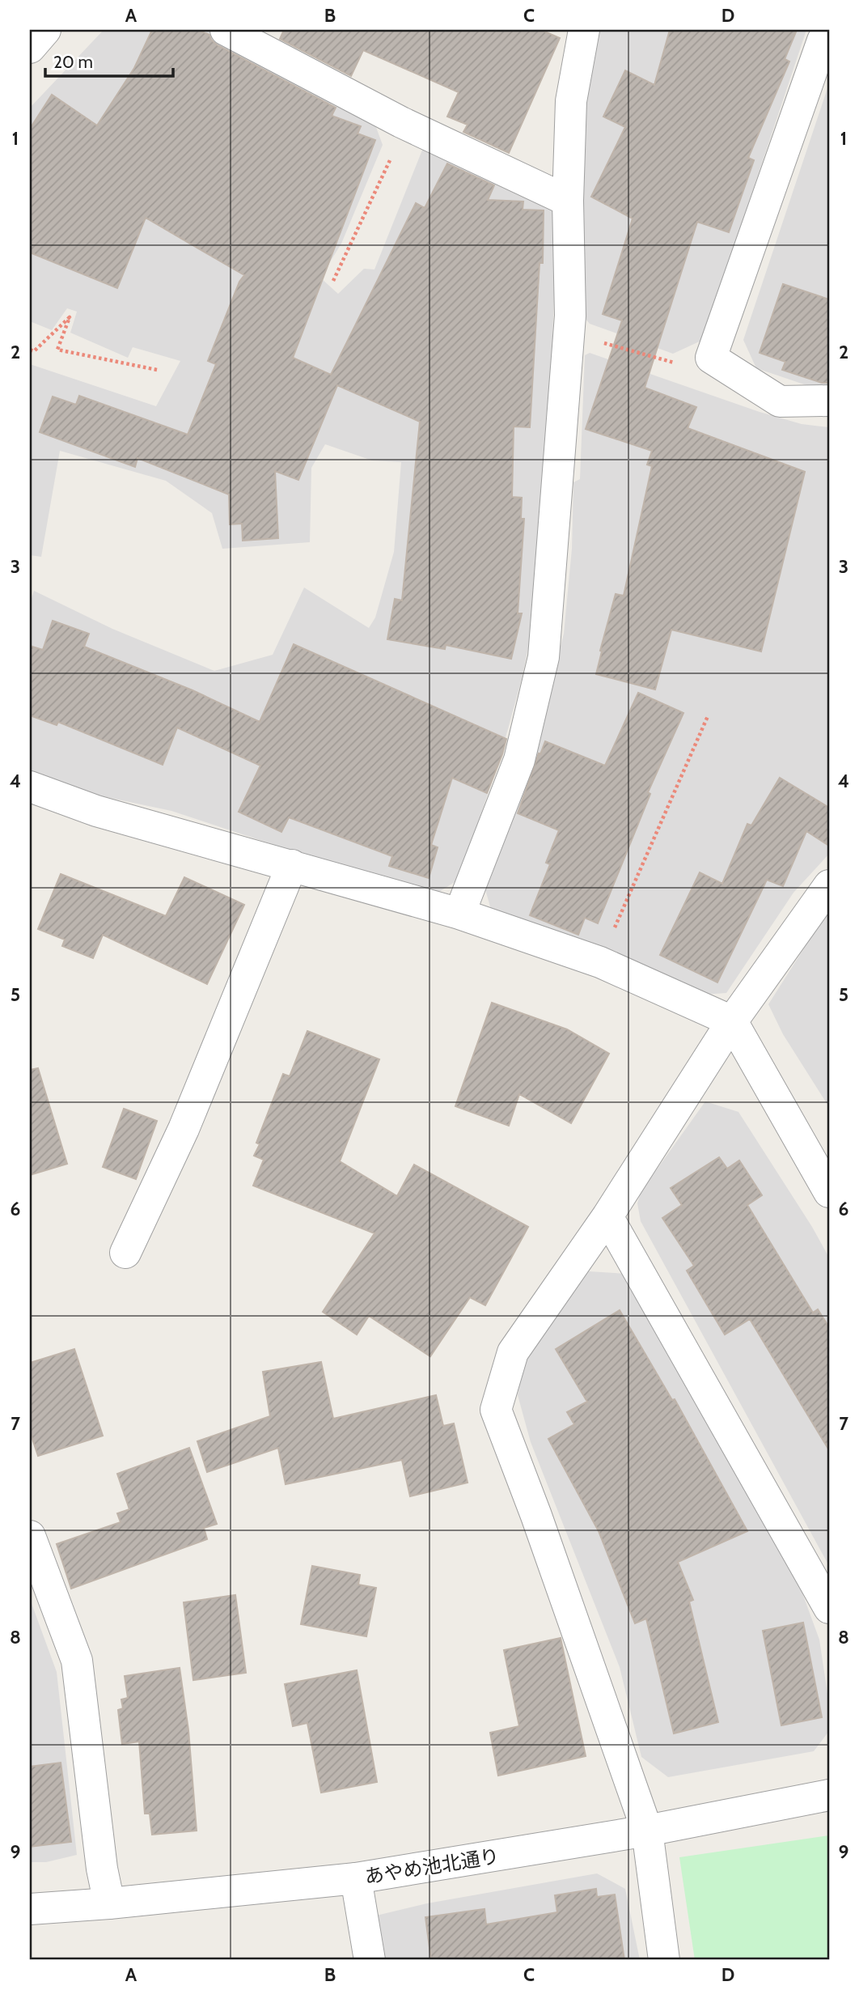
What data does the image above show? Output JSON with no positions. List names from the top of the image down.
{
  "streets": {
    "street": ["あやめ池北通り"]
  },
  "scale_bar": "20 m",
  "grid": {
    "columns": [
      "A",
      "B",
      "C",
      "D"
    ],
    "rows": [
      "1",
      "2",
      "3",
      "4",
      "5",
      "6",
      "7",
      "8",
      "9"
    ]
  }
}
